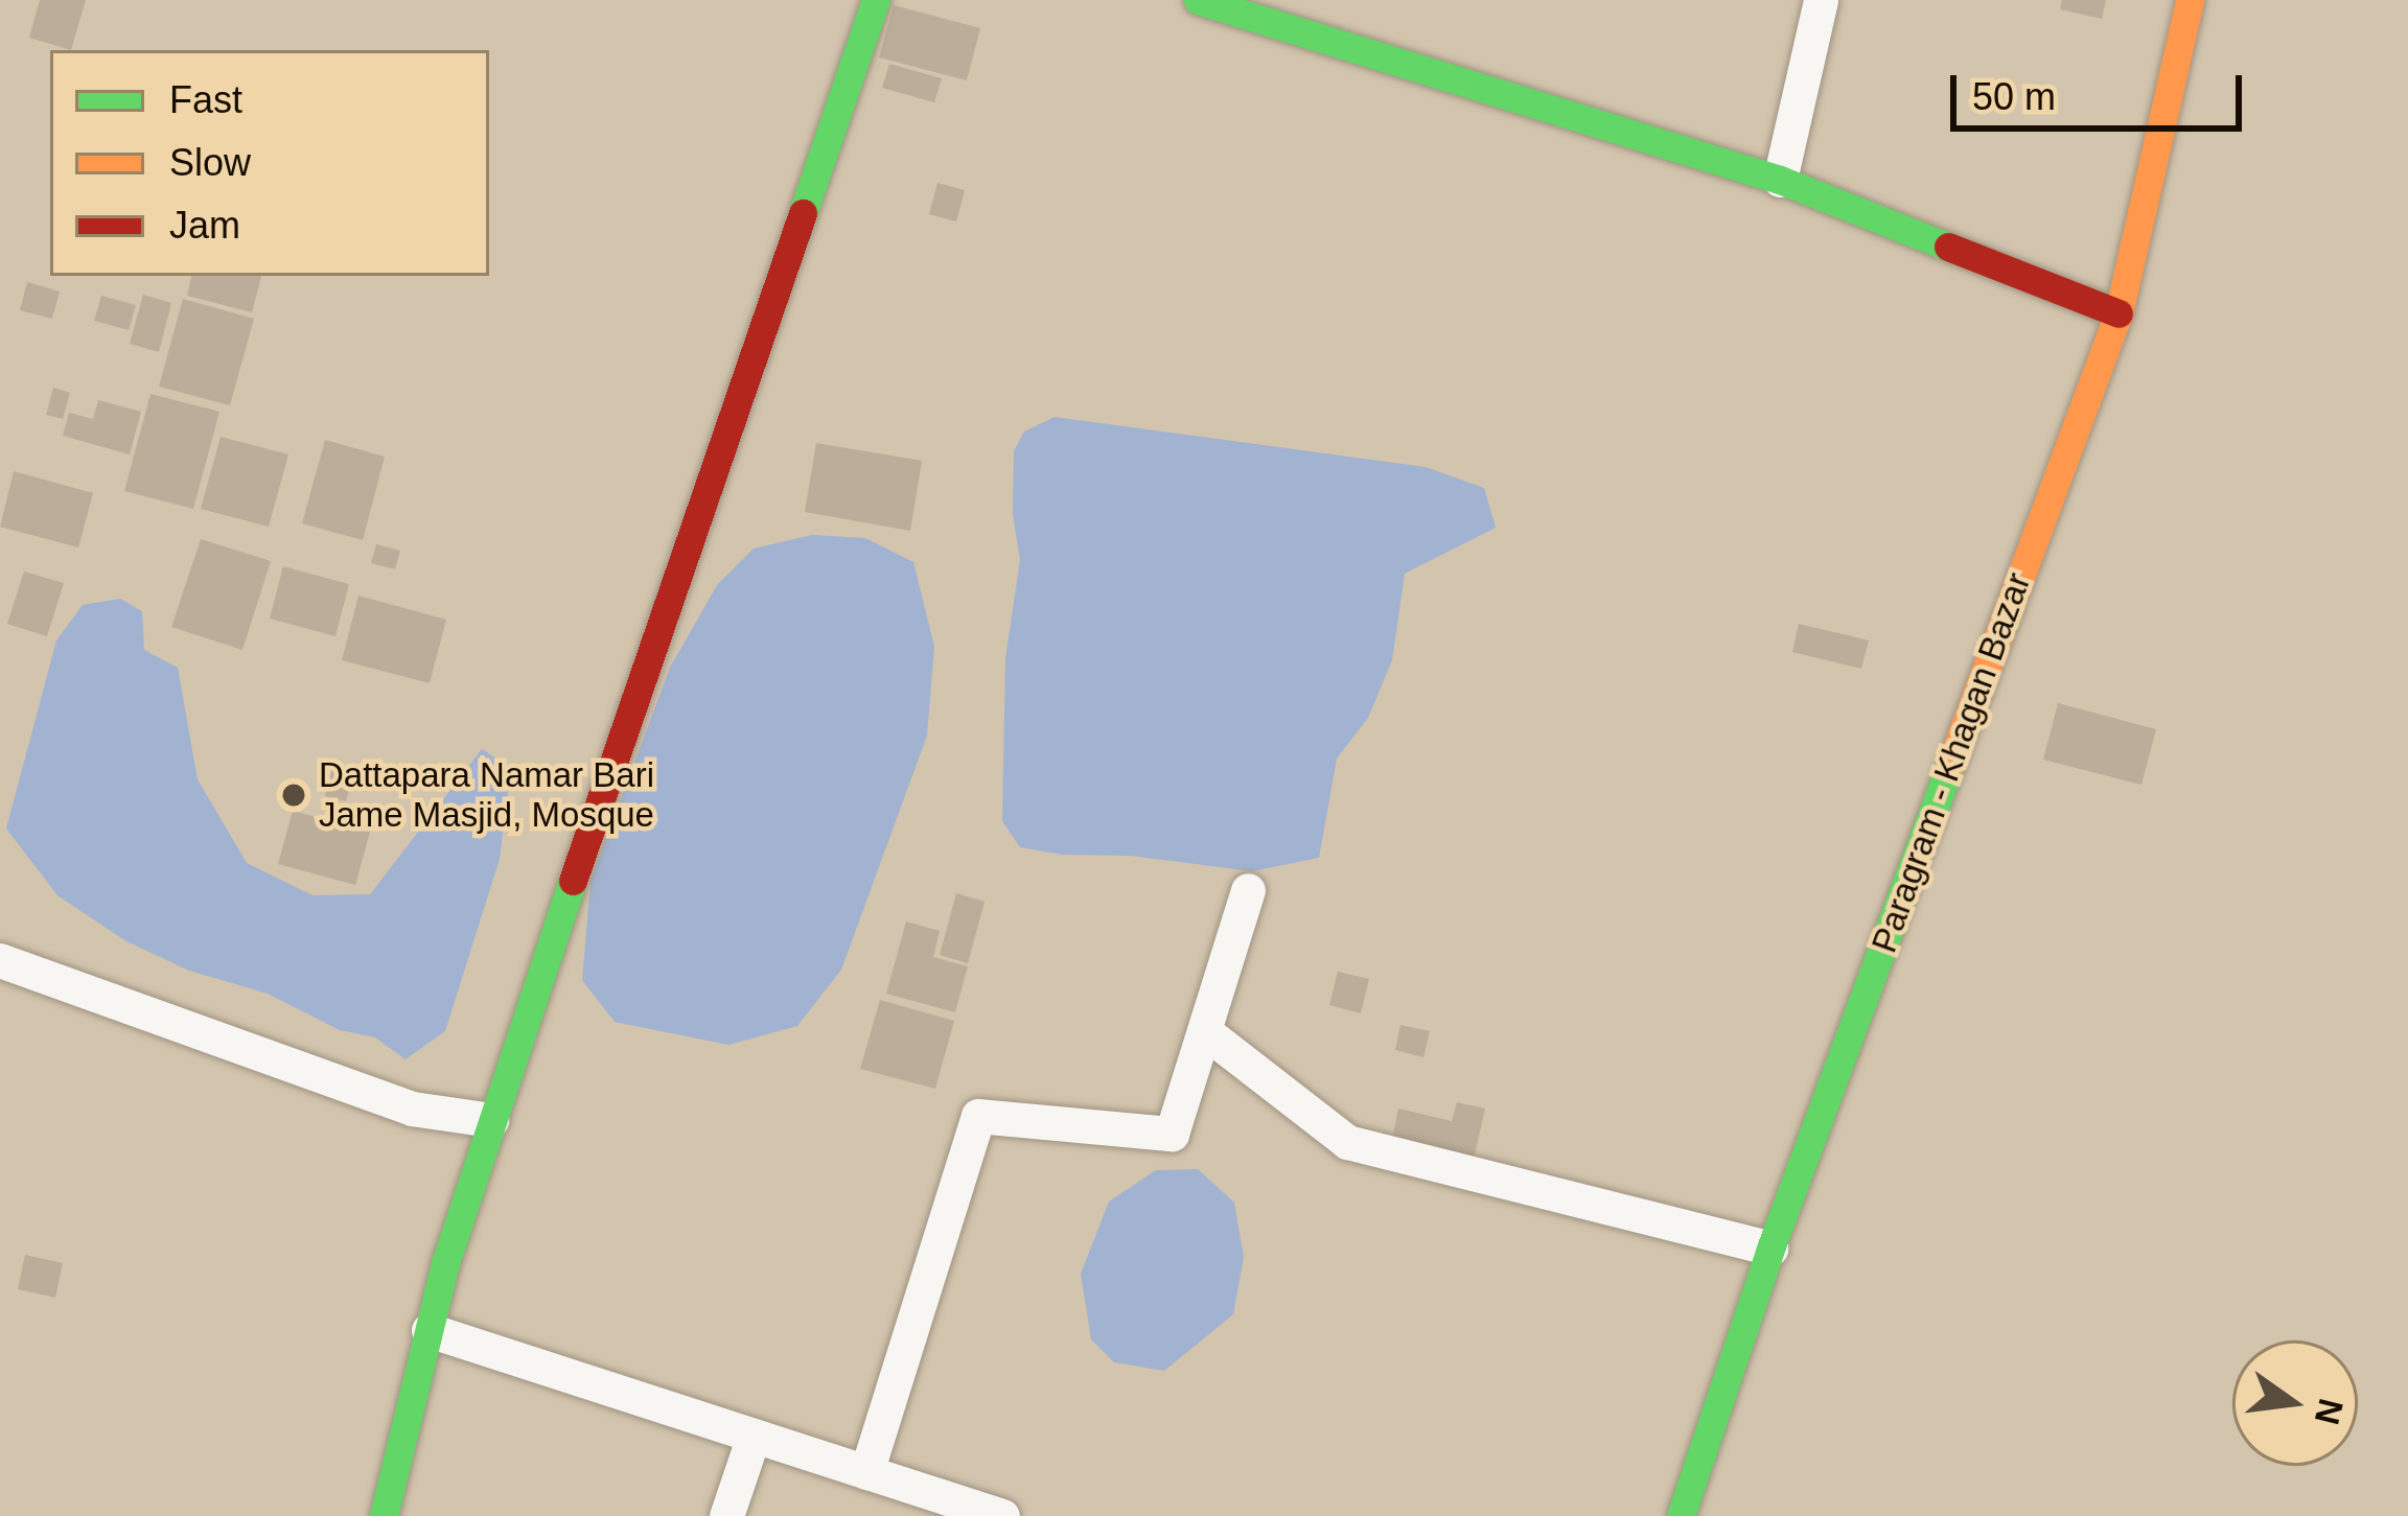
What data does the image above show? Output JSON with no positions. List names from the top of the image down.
{
  "streets": {
    "street": ["Paragram - Khagan Bazar"]
  },
  "places": ["Dattapara Namar Bari Jame Masjid, Mosque"],
  "legend": ["Fast", "Slow", "Jam"],
  "scale_bar": "50 m",
  "north": "right"
}
